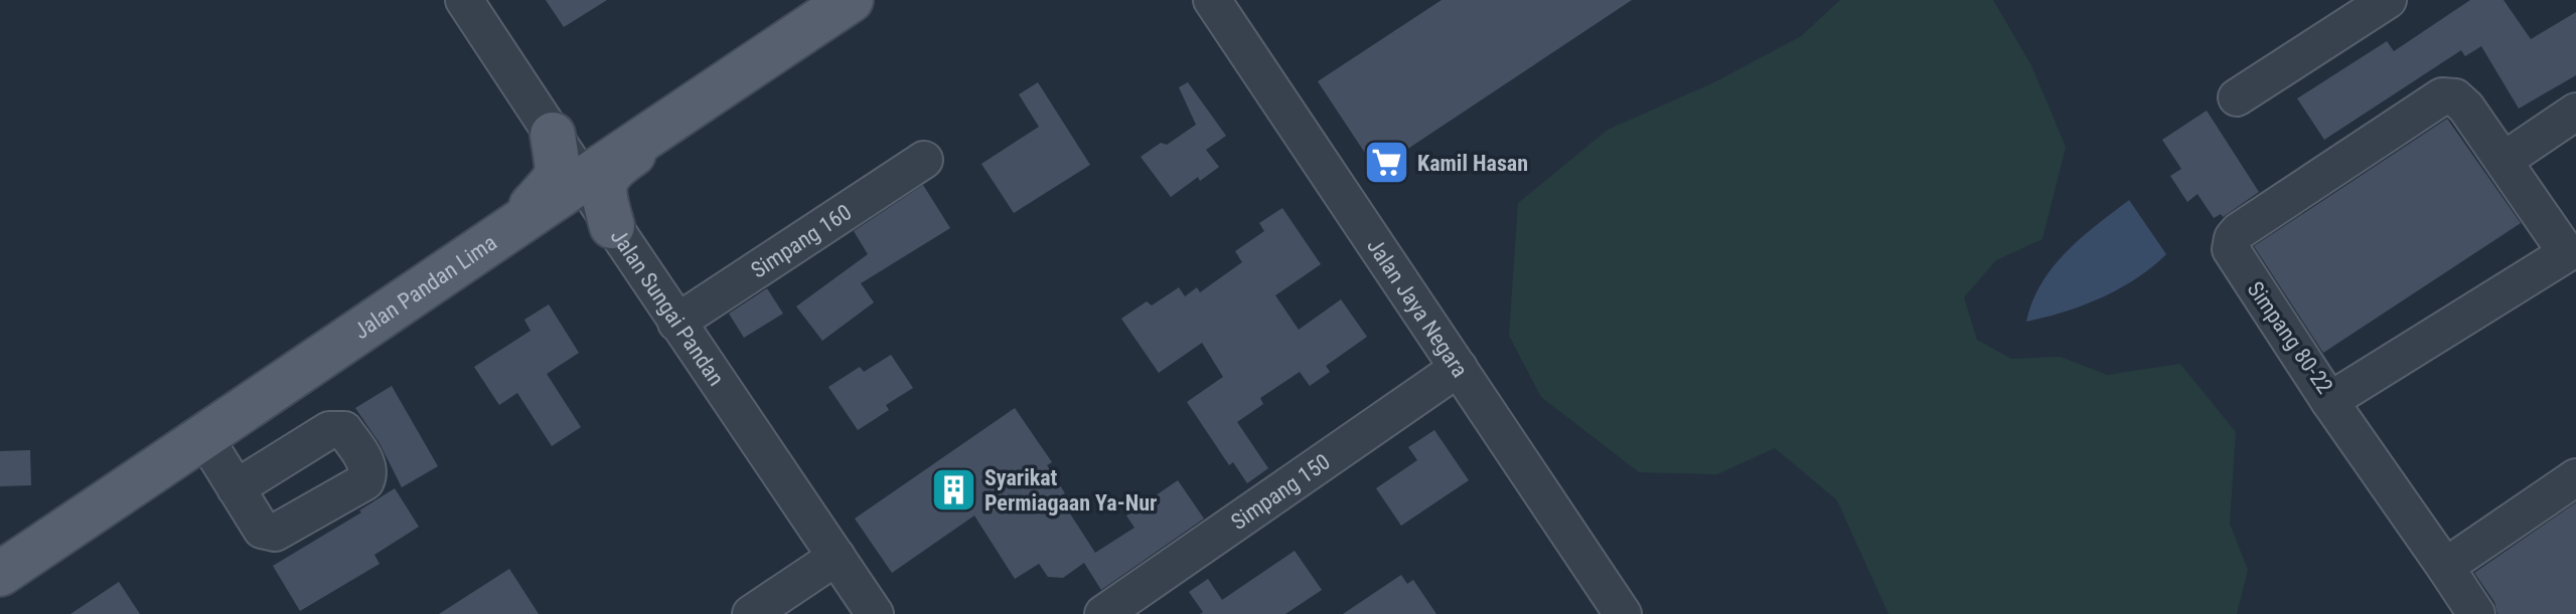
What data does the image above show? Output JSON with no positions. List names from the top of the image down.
{
  "streets": {
    "main road": ["Jalan Pandan Lima"],
    "street": [
      "Simpang 160",
      "Jalan Sungai Pandan",
      "Jalan Jaya Negara",
      "Simpang 80-22",
      "Simpang 150"
    ]
  },
  "crossings": [
    ["Simpang 160", "Jalan Sungai Pandan"],
    ["Jalan Pandan Lima", "Jalan Sungai Pandan"],
    ["Jalan Jaya Negara", "Simpang 150"]
  ],
  "places": {
    "supermarket": ["Kamil Hasan"],
    "building": ["Syarikat Permiagaan Ya-Nur"]
  }
}
